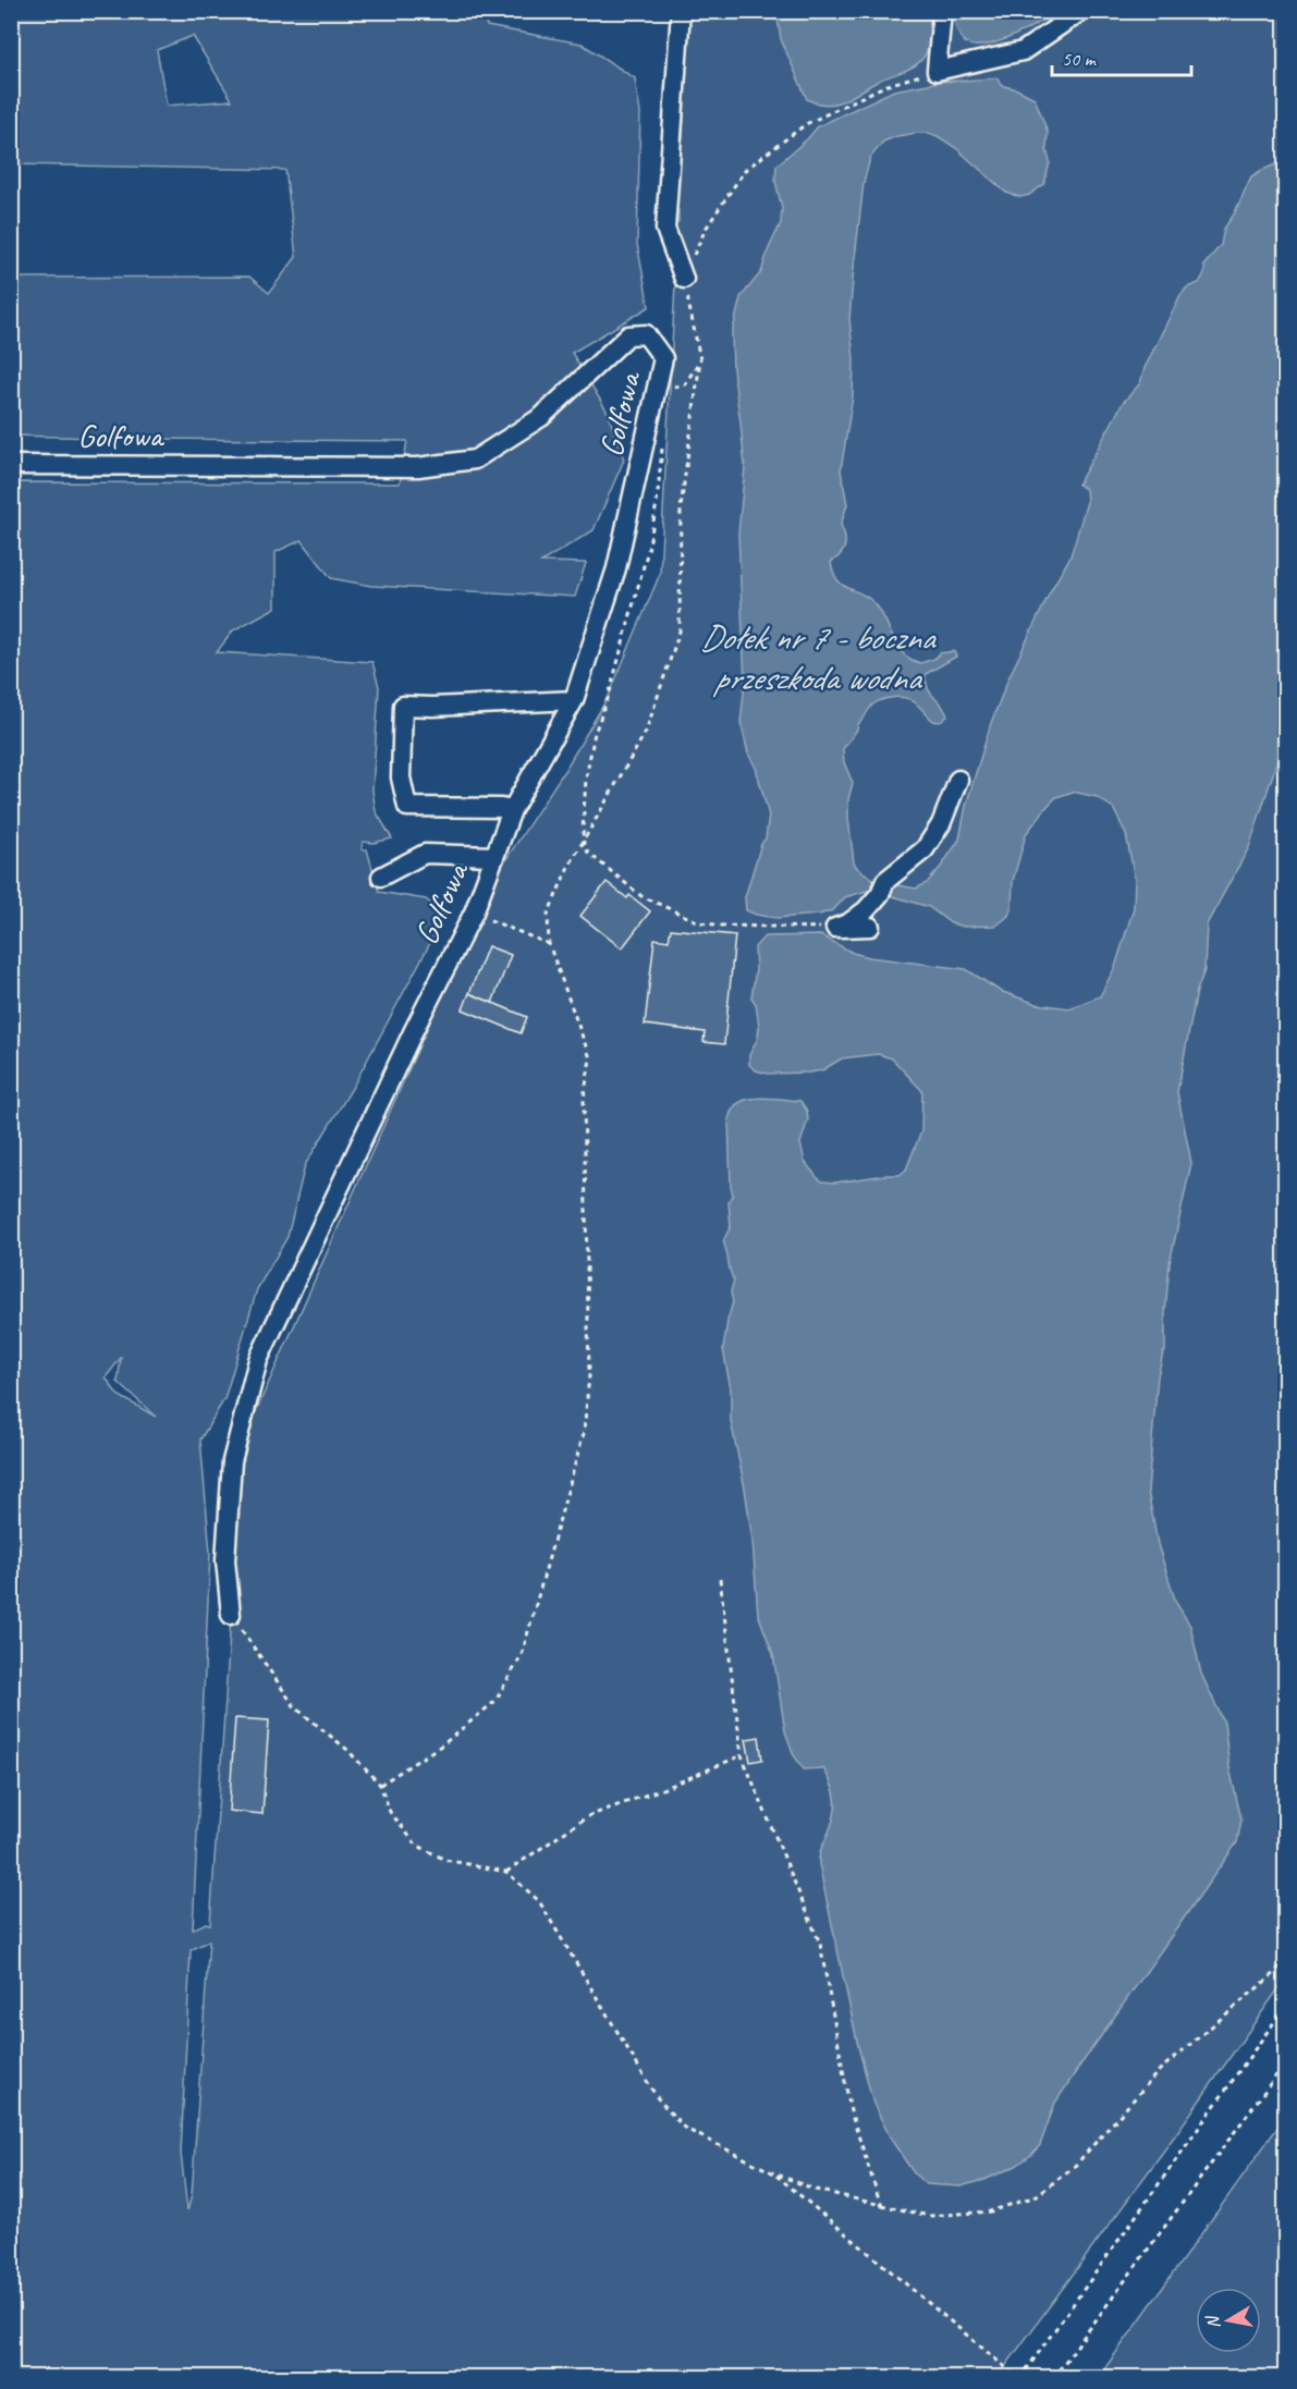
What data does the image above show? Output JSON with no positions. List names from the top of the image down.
{
  "streets": {
    "street": ["Golfowa"]
  },
  "water": ["Dołek nr 7 - boczna przeszkoda wodna"],
  "scale_bar": "50 m",
  "north": "left"
}
